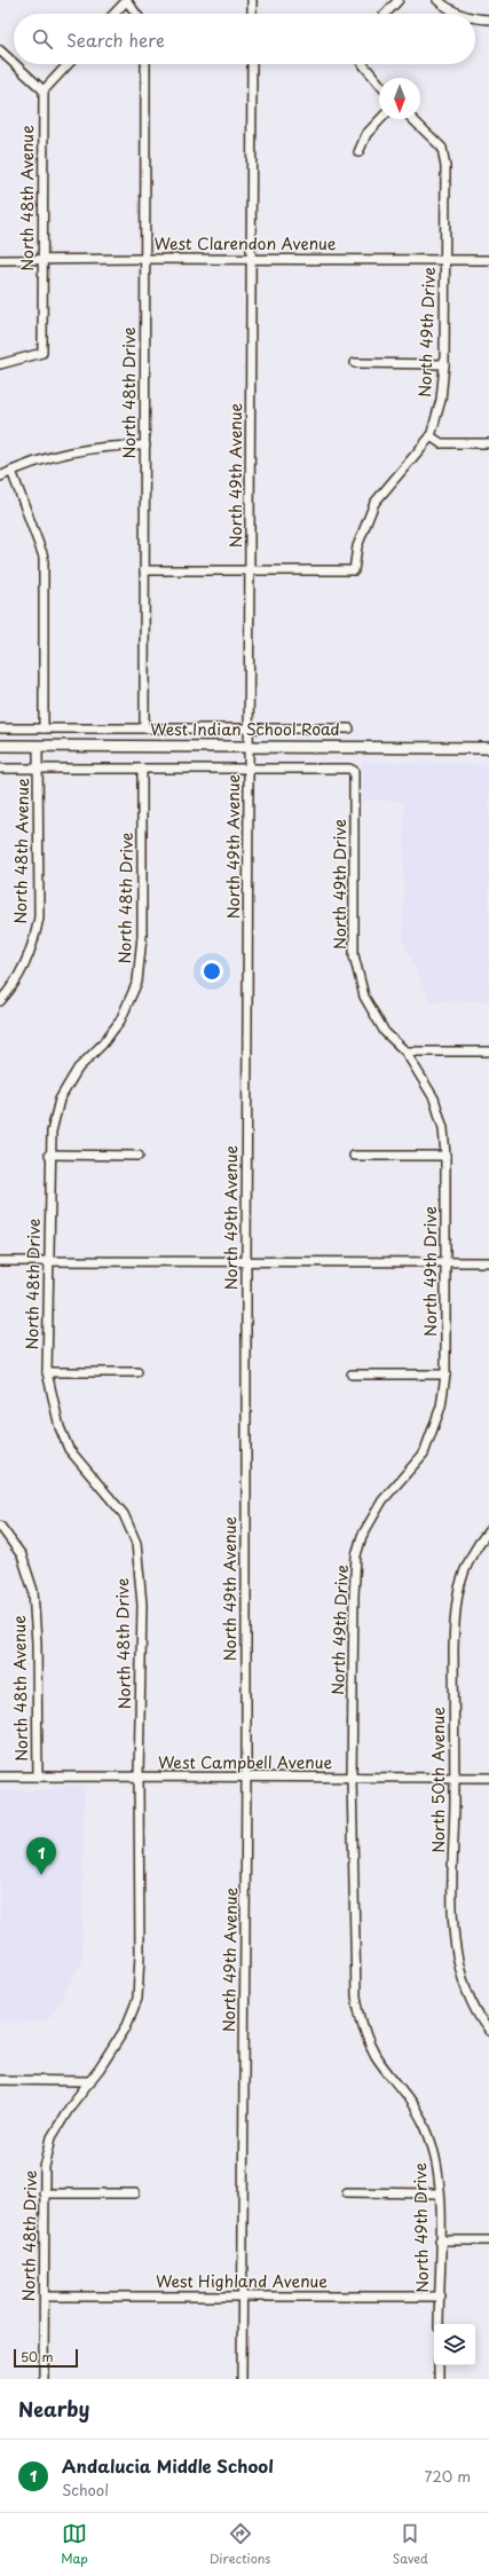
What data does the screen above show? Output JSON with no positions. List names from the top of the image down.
{
  "streets": {
    "main road": ["West Indian School Road"],
    "street": [
      "North 48th Avenue",
      "West Clarendon Avenue",
      "North 49th Drive",
      "North 48th Drive",
      "North 49th Avenue",
      "West Campbell Avenue",
      "North 50th Avenue",
      "West Highland Avenue"
    ]
  },
  "crossings": [
    ["North 48th Avenue", "West Clarendon Avenue"],
    ["North 48th Avenue", "West Indian School Road"],
    ["North 48th Avenue", "West Campbell Avenue"],
    ["West Clarendon Avenue", "North 49th Drive"],
    ["West Clarendon Avenue", "North 48th Drive"],
    ["West Clarendon Avenue", "North 49th Avenue"],
    ["North 49th Drive", "North 49th Avenue"],
    ["North 49th Drive", "West Campbell Avenue"],
    ["North 49th Drive", "West Highland Avenue"],
    ["North 48th Drive", "West Indian School Road"],
    ["North 48th Drive", "West Campbell Avenue"],
    ["North 48th Drive", "West Highland Avenue"],
    ["North 49th Avenue", "West Indian School Road"],
    ["North 49th Avenue", "West Campbell Avenue"],
    ["North 49th Avenue", "West Highland Avenue"],
    ["West Campbell Avenue", "North 50th Avenue"]
  ],
  "scale_bar": "50 m",
  "north": "bottom",
  "page": {
    "search": "Search here",
    "pins": "1",
    "scale": "50 m",
    "heading": "Nearby",
    "list": [
      {
        "mark": "1",
        "name": "Andalucia Middle School",
        "note": "School",
        "value": "720 m"
      }
    ],
    "nav": ["Map", "Directions", "Saved"]
  }
}
